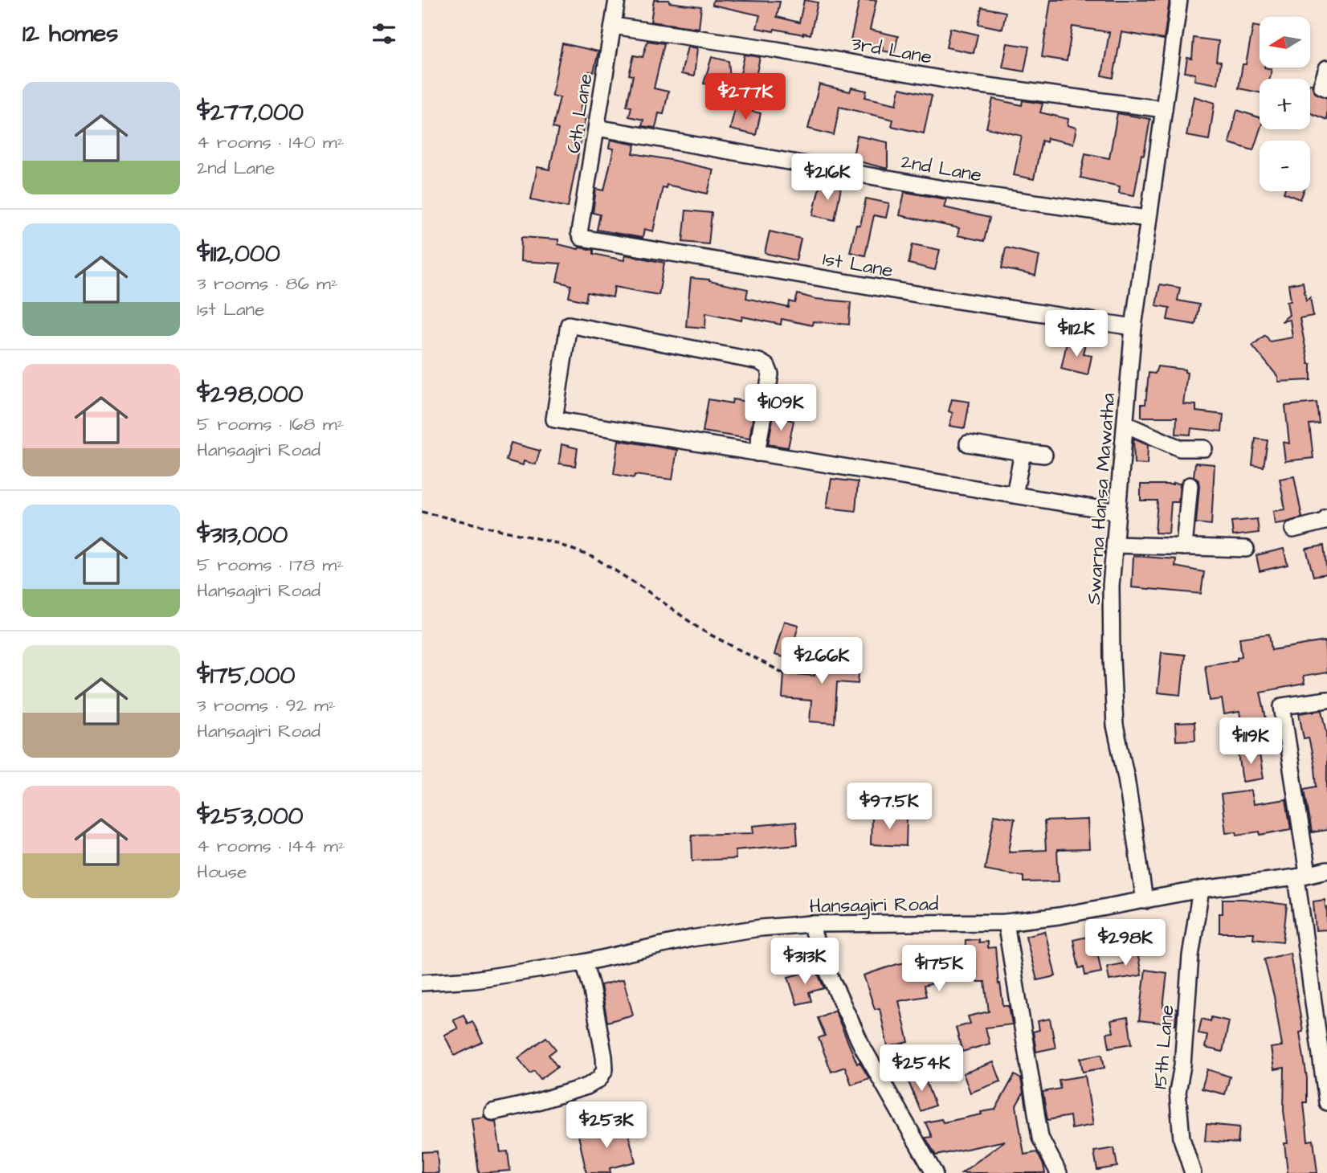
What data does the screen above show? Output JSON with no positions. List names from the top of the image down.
{
  "streets": {
    "street": [
      "3rd Lane",
      "6th Lane",
      "2nd Lane",
      "1st Lane",
      "Swarna Hansa Mawatha",
      "Hansagiri Road",
      "15th Lane"
    ]
  },
  "crossings": [
    ["3rd Lane", "6th Lane"],
    ["3rd Lane", "Swarna Hansa Mawatha"],
    ["6th Lane", "2nd Lane"],
    ["6th Lane", "1st Lane"],
    ["2nd Lane", "Swarna Hansa Mawatha"],
    ["1st Lane", "Swarna Hansa Mawatha"],
    ["Swarna Hansa Mawatha", "Hansagiri Road"],
    ["Hansagiri Road", "15th Lane"]
  ],
  "north": "left",
  "page": {
    "heading": "12 homes",
    "map_buttons": ["+", "−"],
    "list": [
      {
        "name": "$277,000",
        "note": "4 rooms · 140 m² · 2nd Lane"
      },
      {
        "name": "$112,000",
        "note": "3 rooms · 86 m² · 1st Lane"
      },
      {
        "name": "$298,000",
        "note": "5 rooms · 168 m² · Hansagiri Road"
      },
      {
        "name": "$313,000",
        "note": "5 rooms · 178 m² · Hansagiri Road"
      },
      {
        "name": "$175,000",
        "note": "3 rooms · 92 m² · Hansagiri Road"
      },
      {
        "name": "$253,000",
        "note": "4 rooms · 144 m² · House"
      }
    ],
    "price": [
      "$277K",
      "$216K",
      "$112K",
      "$109K",
      "$266K",
      "$119K",
      "$97.5K",
      "$298K",
      "$313K",
      "$175K",
      "$254K",
      "$253K"
    ]
  }
}
